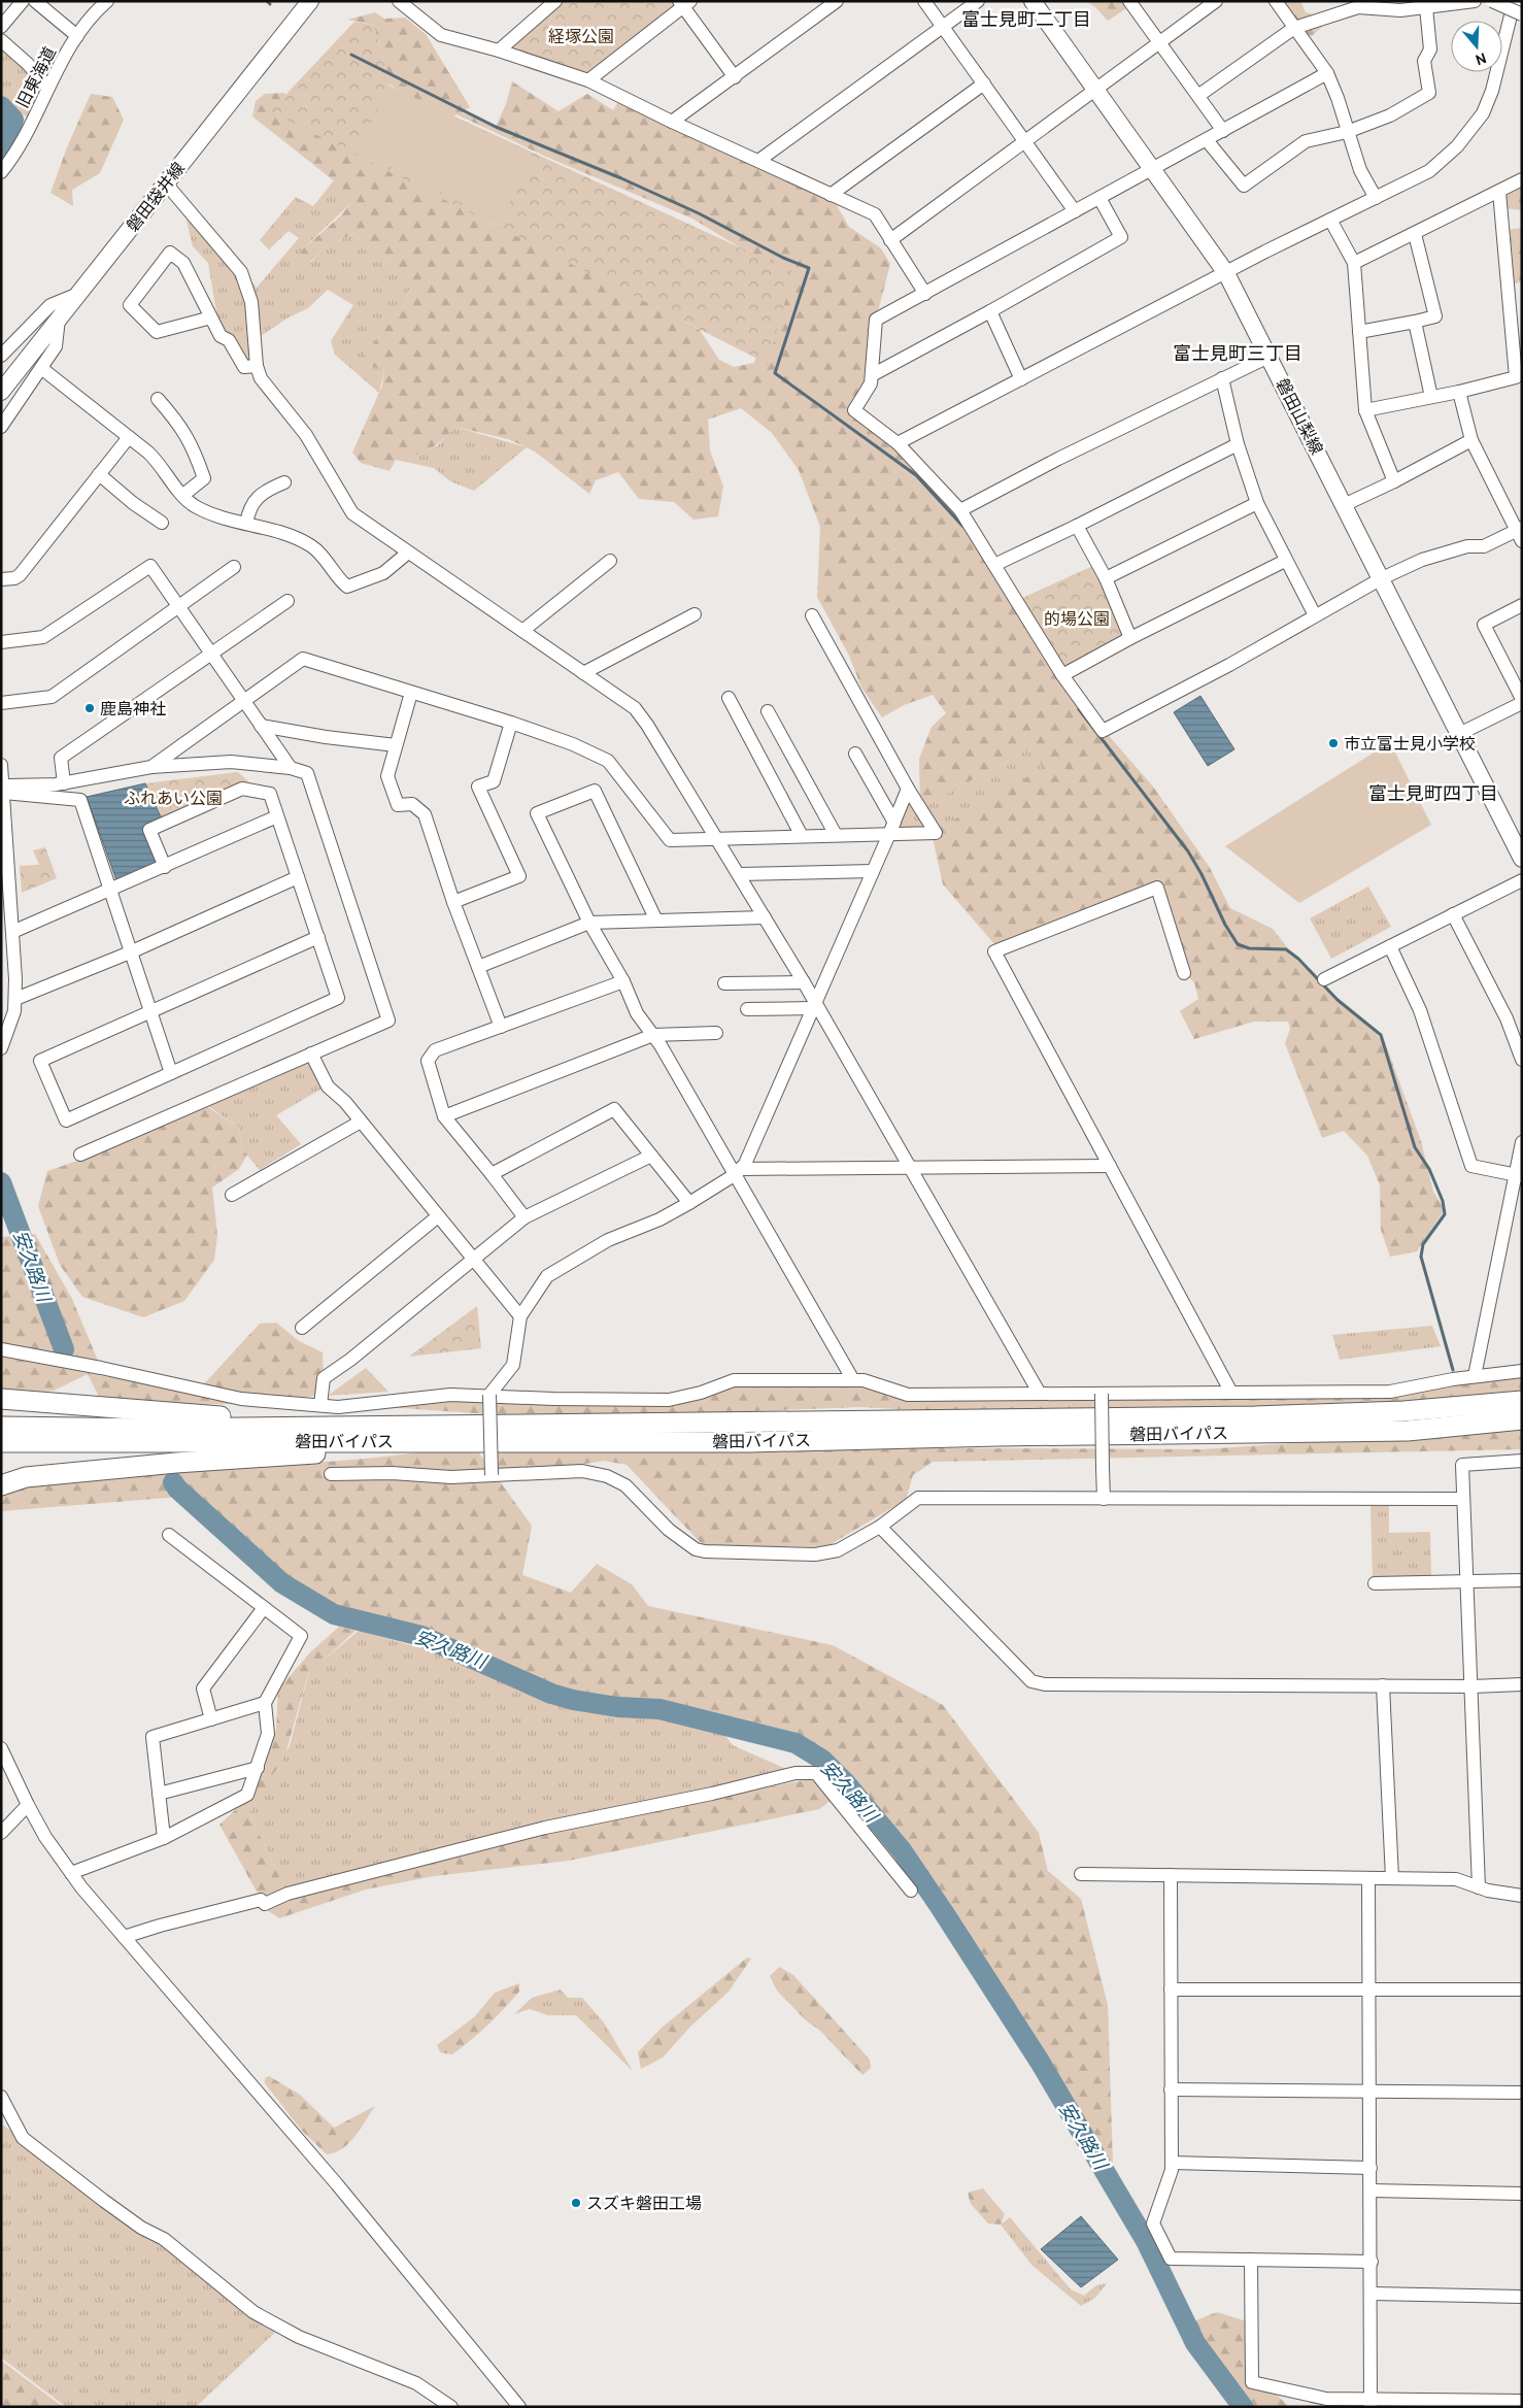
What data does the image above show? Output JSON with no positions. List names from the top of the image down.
{
  "streets": {
    "highway": ["磐田バイパス"],
    "main road": ["磐田袋井線", "磐田山梨線"],
    "street": ["旧東海道"]
  },
  "districts": ["富士見町二丁目", "富士見町三丁目", "富士見町四丁目"],
  "water": ["安久路川"],
  "parks": ["経塚公園", "的場公園", "ふれあい公園"],
  "places": ["鹿島神社", "市立富士見小学校", "スズキ磐田工場"],
  "north": "bottom"
}
